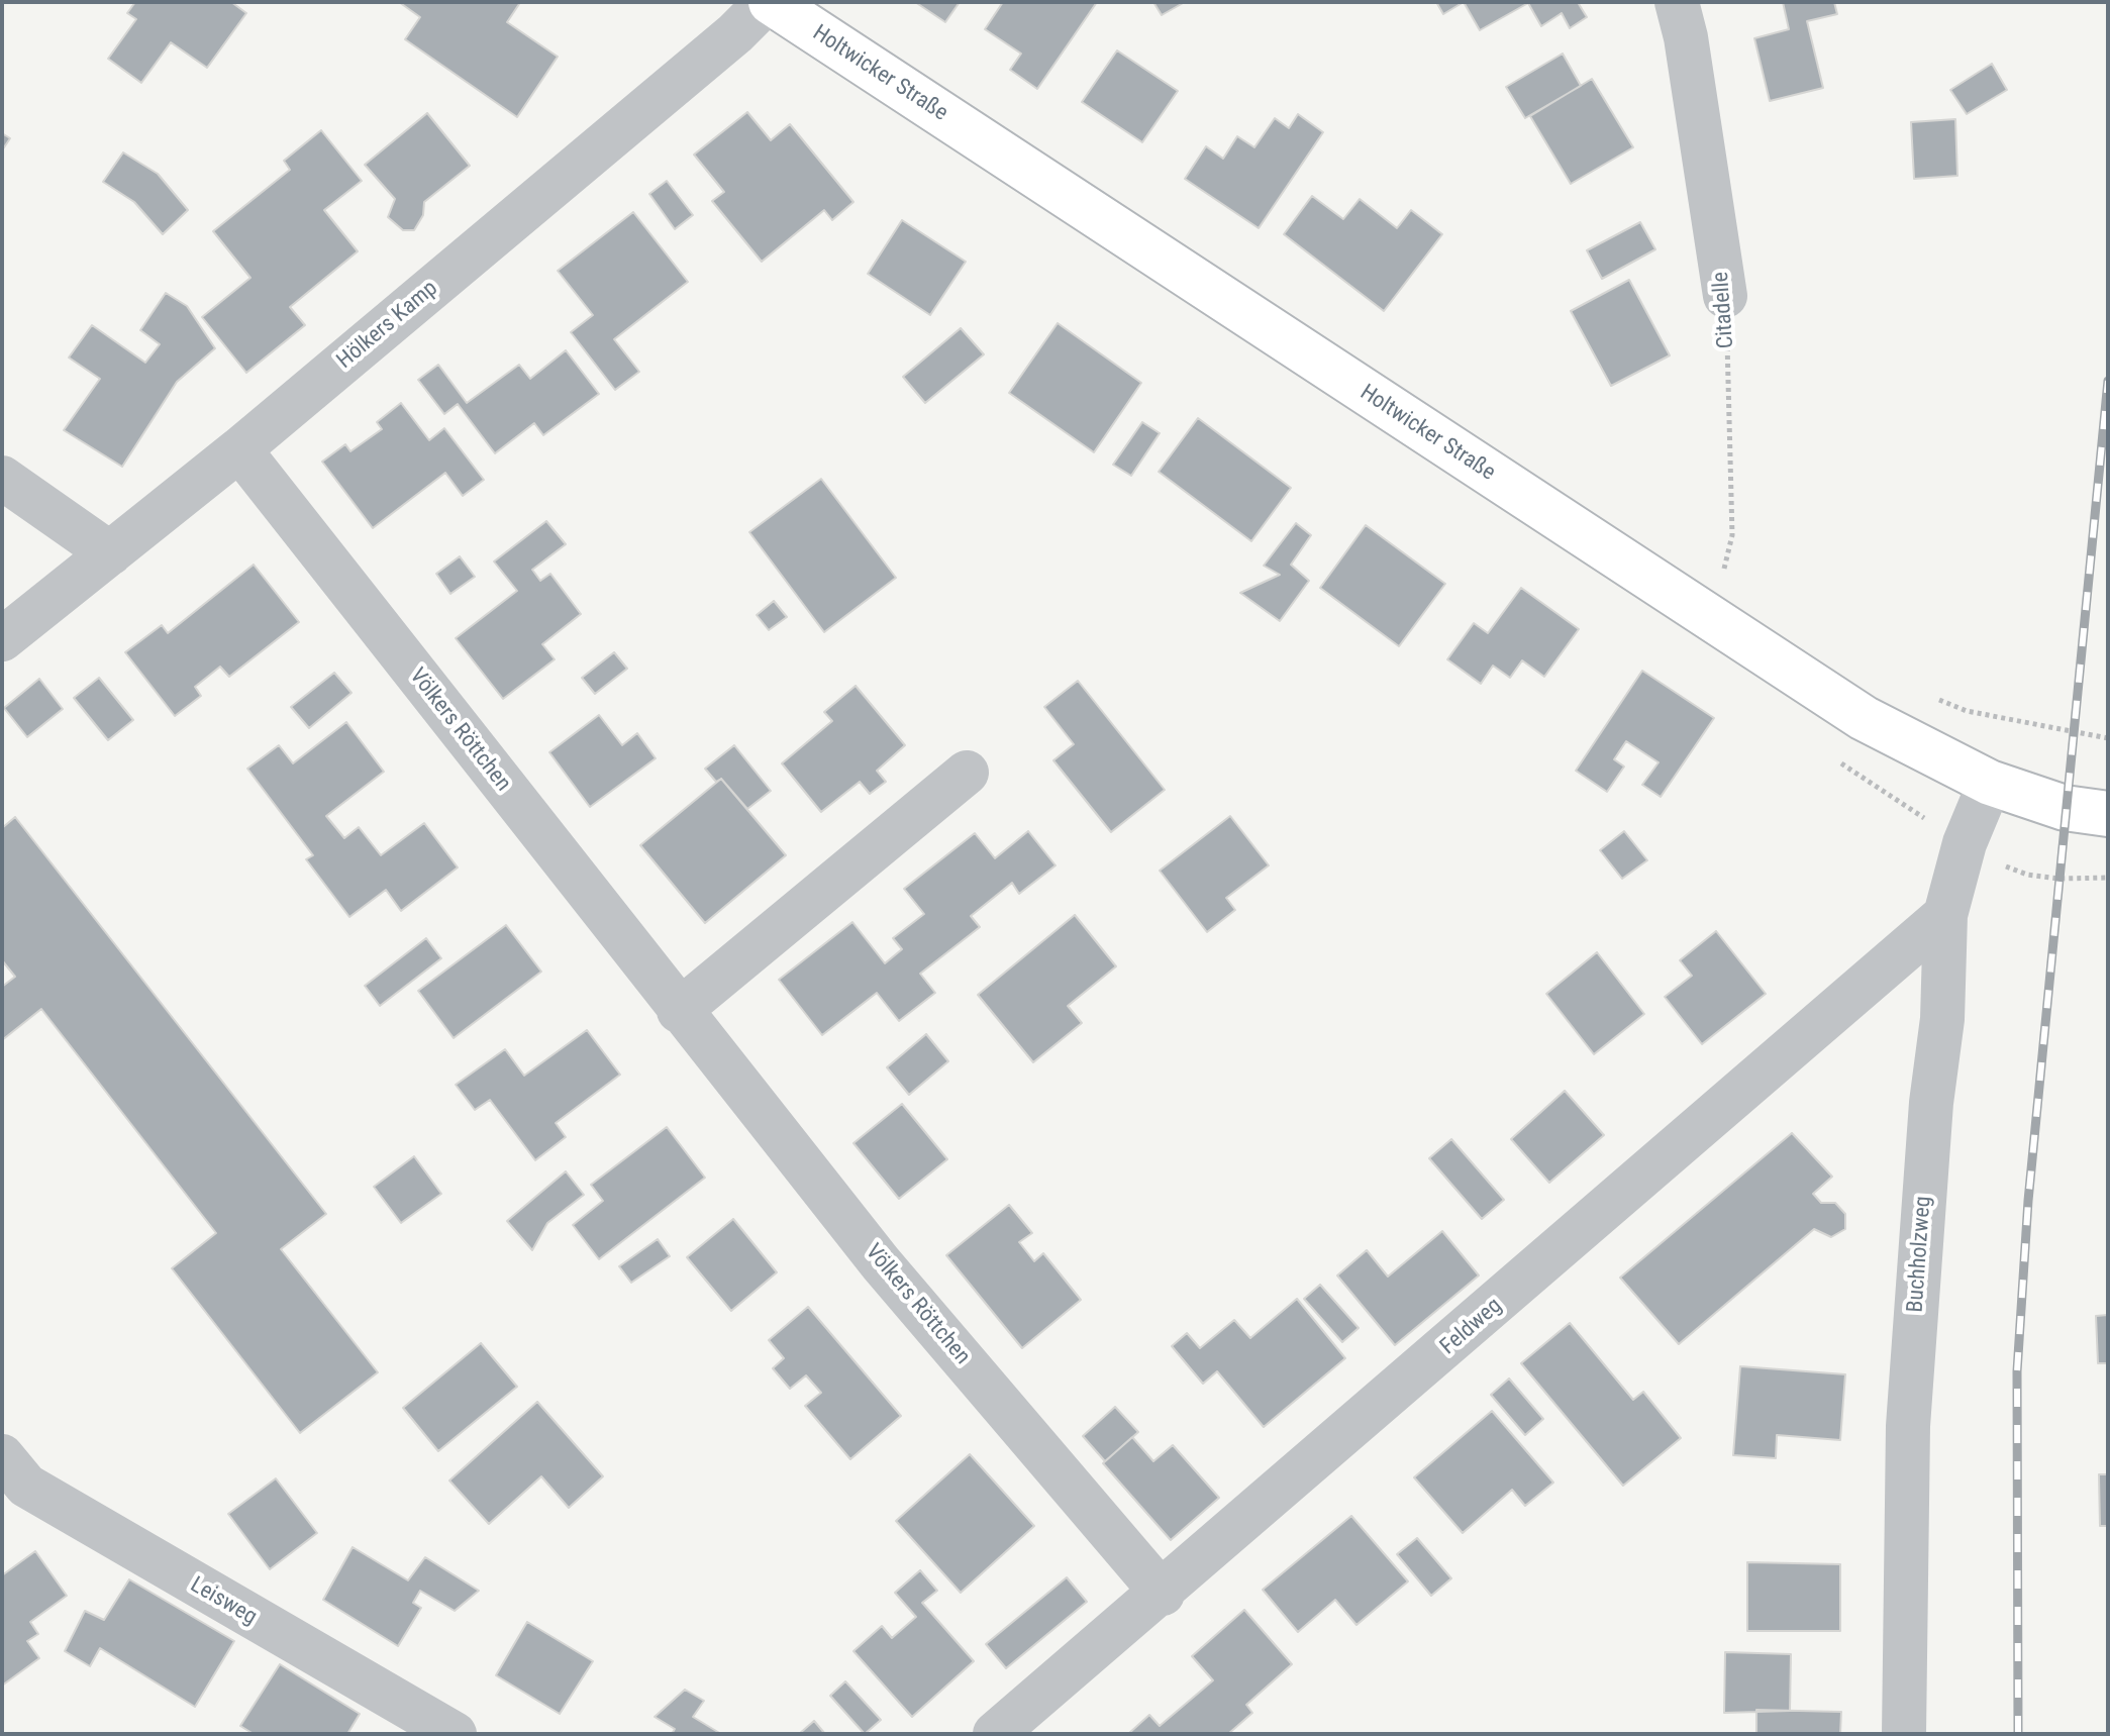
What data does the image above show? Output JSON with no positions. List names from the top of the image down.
{
  "streets": {
    "main road": ["Holtwicker Straße"],
    "street": [
      "Citadelle",
      "Hölkers Kamp",
      "Völkers Röttchen",
      "Buchholzweg",
      "Feldweg",
      "Leisweg"
    ]
  },
  "crossings": [
    ["Holtwicker Straße", "Citadelle"],
    ["Holtwicker Straße", "Hölkers Kamp"],
    ["Holtwicker Straße", "Buchholzweg"],
    ["Hölkers Kamp", "Völkers Röttchen"],
    ["Völkers Röttchen", "Feldweg"],
    ["Buchholzweg", "Feldweg"]
  ]
}
